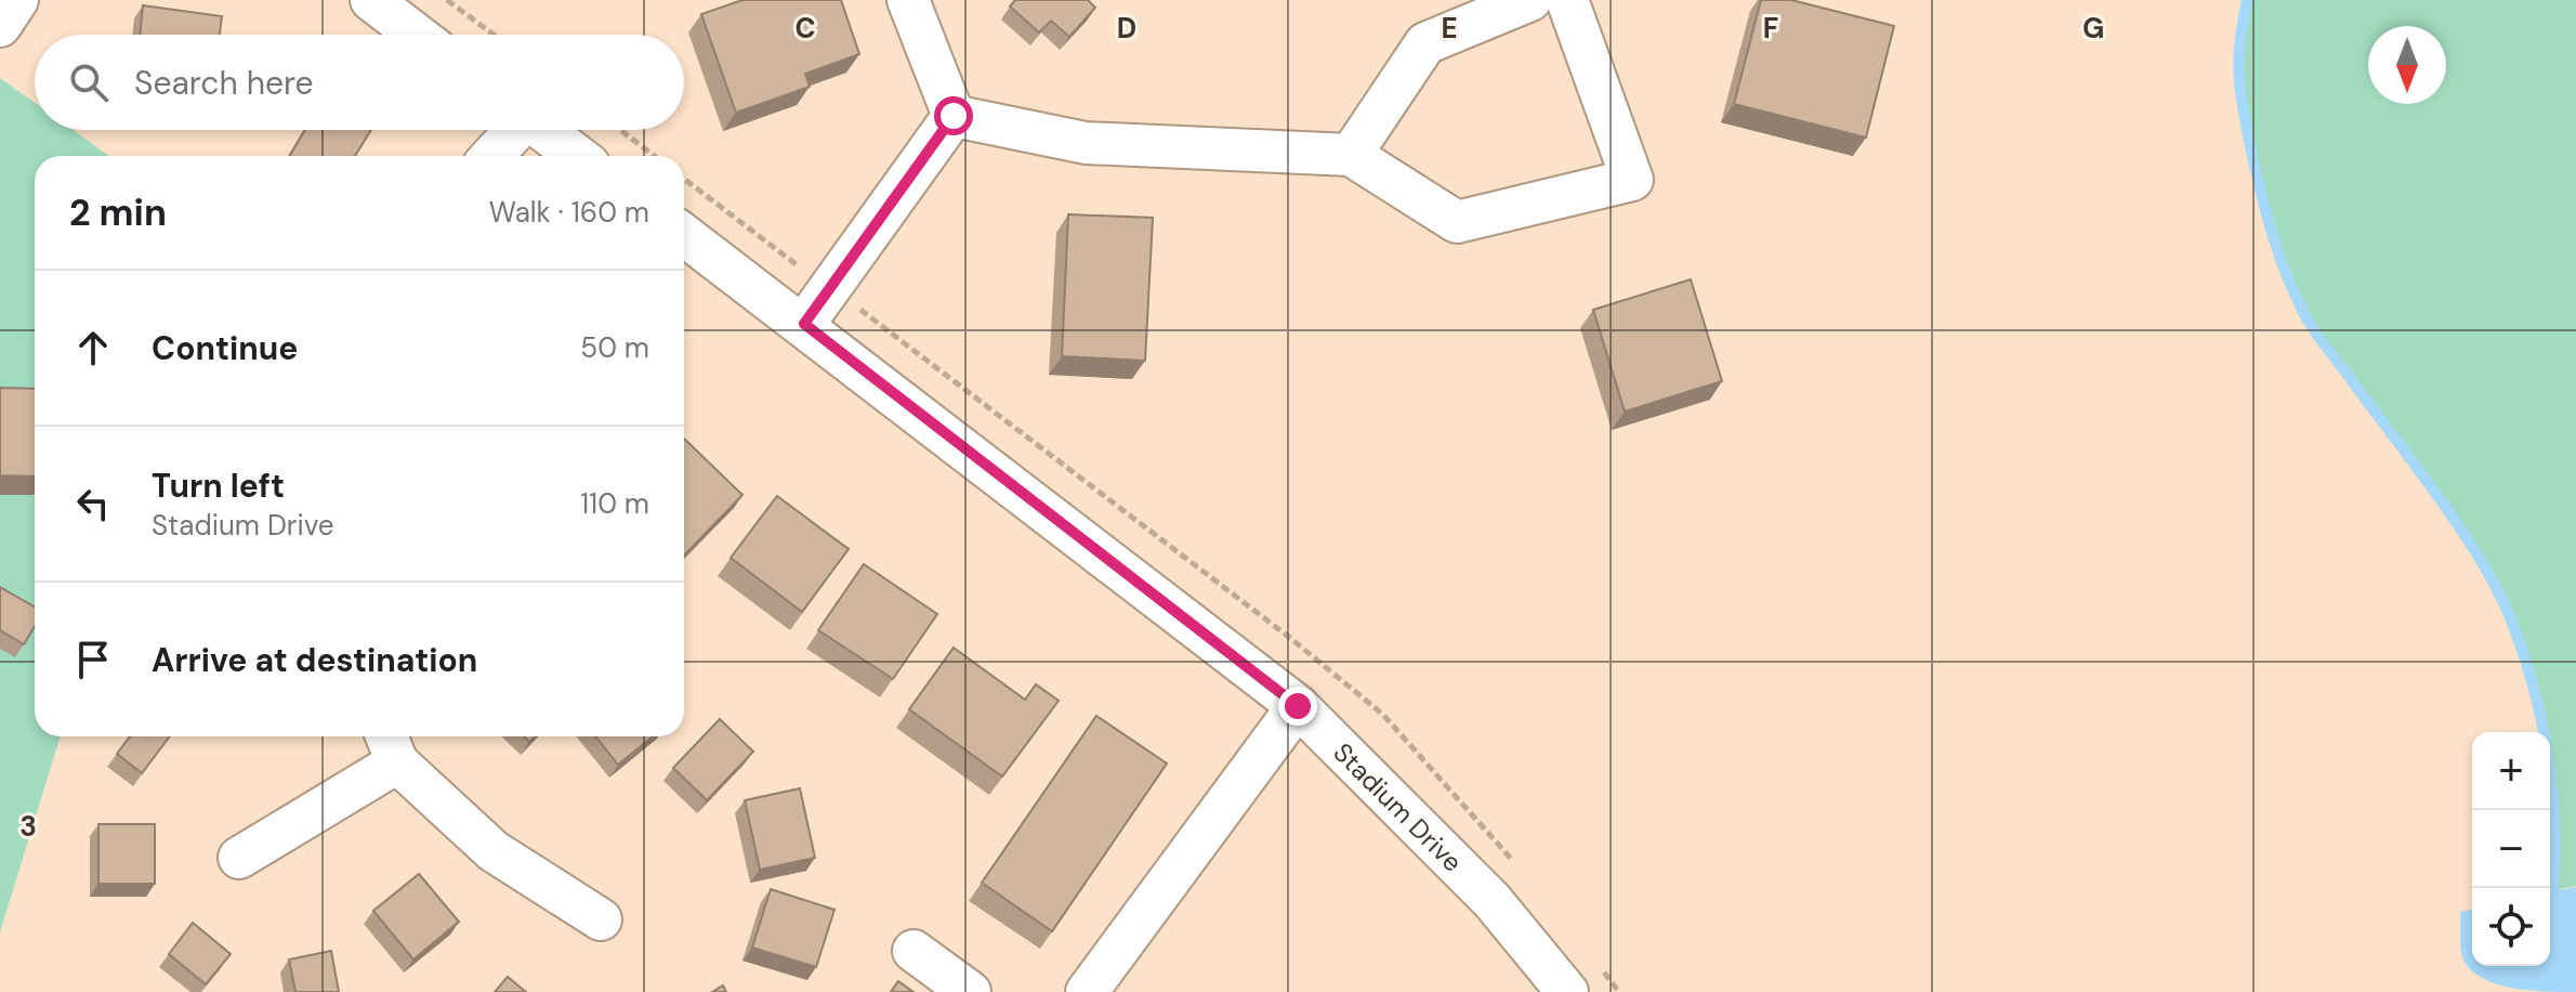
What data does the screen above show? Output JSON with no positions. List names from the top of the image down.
{
  "streets": {
    "street": ["Stadium Drive"]
  },
  "north": "bottom",
  "page": {
    "search": "Search here",
    "heading": ["2 min", "Walk · 160 m"],
    "list": [
      ["Continue", "50 m"],
      ["Turn left", "Stadium Drive", "110 m"],
      "Arrive at destination"
    ],
    "map_buttons": ["+", "−"]
  },
  "grid": {
    "columns": [
      "C",
      "D",
      "E",
      "F",
      "G"
    ],
    "rows": ["3"]
  }
}
